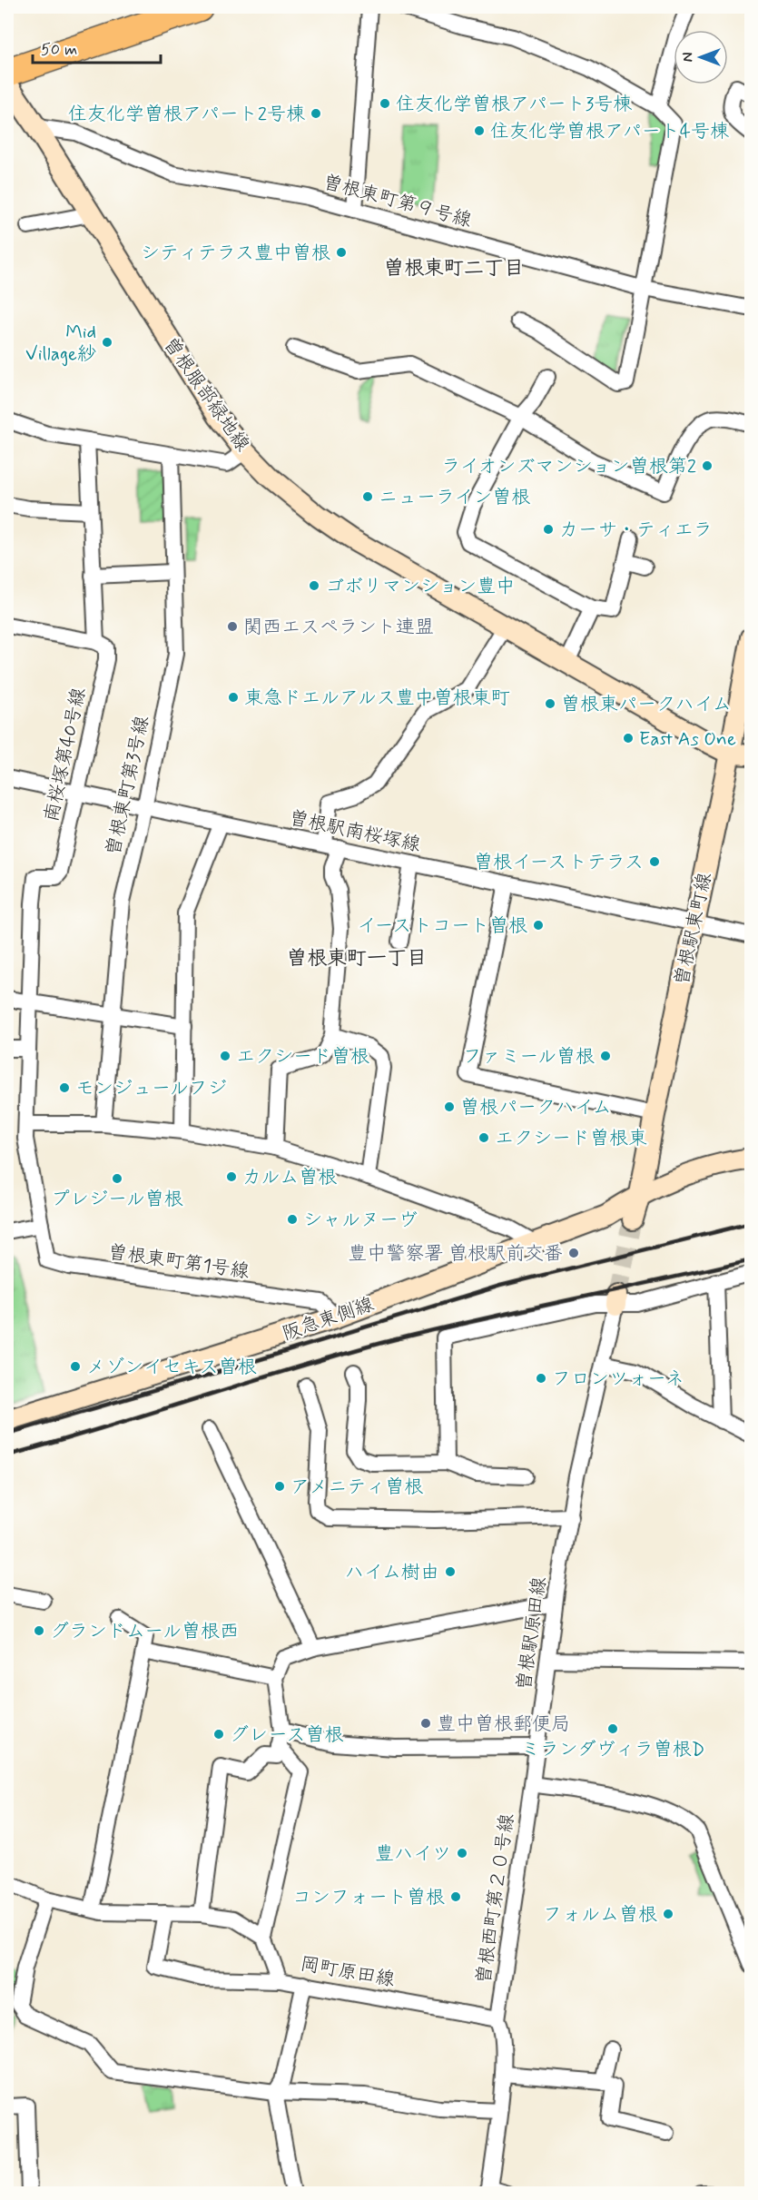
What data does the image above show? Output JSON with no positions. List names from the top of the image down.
{
  "streets": {
    "street": [
      "曽根東町第９号線",
      "曽根服部緑地線",
      "南桜塚第40号線",
      "曽根東町第3号線",
      "曽根駅南桜塚線",
      "曽根駅東町線",
      "曽根東町第1号線",
      "阪急東側線",
      "曽根駅原田線",
      "曽根西町第２０号線",
      "岡町原田線"
    ]
  },
  "crossings": [
    ["曽根東町第９号線", "曽根服部緑地線"],
    ["曽根服部緑地線", "曽根駅東町線"],
    ["南桜塚第40号線", "曽根駅南桜塚線"],
    ["南桜塚第40号線", "曽根東町第1号線"],
    ["曽根東町第3号線", "曽根駅南桜塚線"],
    ["曽根駅南桜塚線", "曽根駅東町線"],
    ["曽根駅東町線", "阪急東側線"],
    ["曽根東町第1号線", "阪急東側線"],
    ["曽根駅原田線", "曽根西町第２０号線"],
    ["曽根西町第２０号線", "岡町原田線"]
  ],
  "districts": ["曽根東町二丁目", "曽根東町一丁目"],
  "places": [
    "住友化学曽根アパート3号棟",
    "住友化学曽根アパート2号棟",
    "住友化学曽根アパート4号棟",
    "シティテラス豊中曽根",
    "Mid Village紗",
    "ライオンズマンション曽根第2",
    "ニューライン曽根",
    "カーサ・ティエラ",
    "ゴボリマンション豊中",
    "関西エスペラント連盟",
    "東急ドエルアルス豊中曽根東町",
    "曽根東パークハイム",
    "East As One",
    "曽根イーストテラス",
    "イーストコート曽根",
    "エクシード曽根",
    "ファミール曽根",
    "モンジュールフジ",
    "曽根パークハイム",
    "エクシード曽根東",
    "カルム曽根",
    "プレジール曽根",
    "シャルヌーヴ",
    "豊中警察署 曽根駅前交番",
    "メゾンイセキス曽根",
    "フロンツォーネ",
    "アメニティ曽根",
    "ハイム樹由",
    "グランドムール曽根西",
    "豊中曽根郵便局",
    "ミランダヴィラ曽根D",
    "グレース曽根",
    "豊ハイツ",
    "コンフォート曽根",
    "フォルム曽根"
  ],
  "scale_bar": "50 m",
  "north": "left"
}
